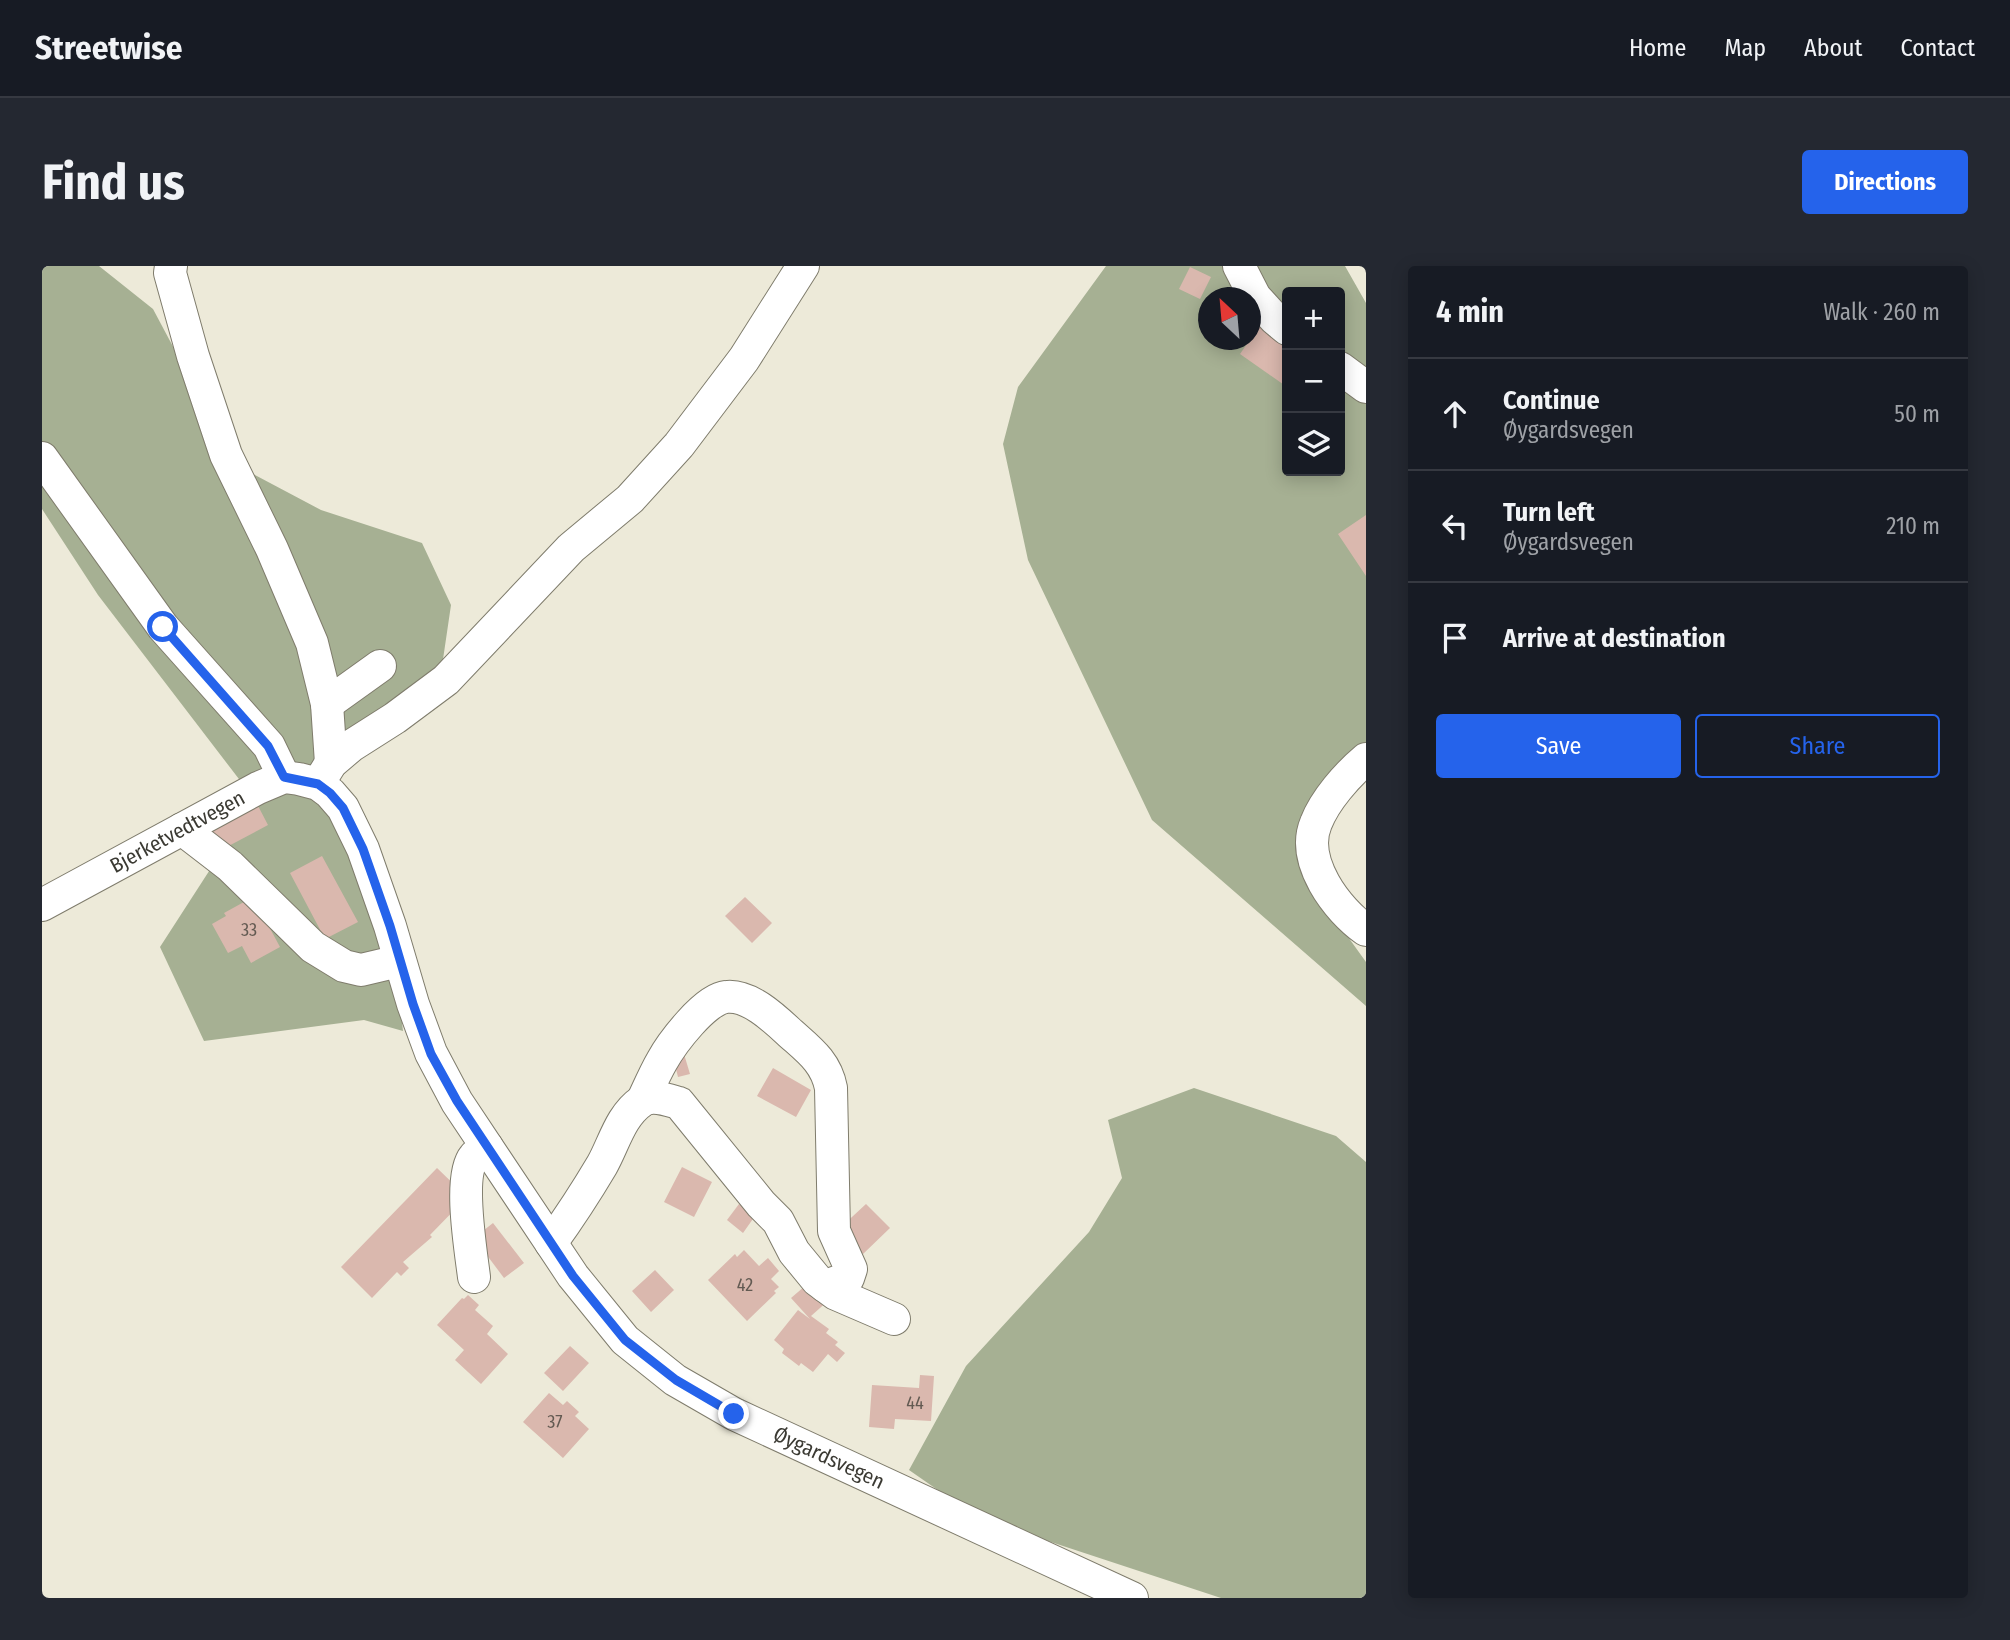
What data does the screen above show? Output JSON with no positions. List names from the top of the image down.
{
  "streets": {
    "street": ["Bjerketvedtvegen", "Øygardsvegen"]
  },
  "house_numbers": [
    "33",
    "42",
    "44",
    "37"
  ],
  "north": "top left",
  "page": {
    "header": "Streetwise",
    "nav": [
      "Home",
      "Map",
      "About",
      "Contact"
    ],
    "buttons": [
      "Directions",
      ["Save", "Share"]
    ],
    "title": "Find us",
    "heading": ["4 min", "Walk · 260 m"],
    "map_buttons": ["+", "−"],
    "list": [
      ["Continue", "Øygardsvegen", "50 m"],
      ["Turn left", "Øygardsvegen", "210 m"],
      "Arrive at destination"
    ]
  }
}
